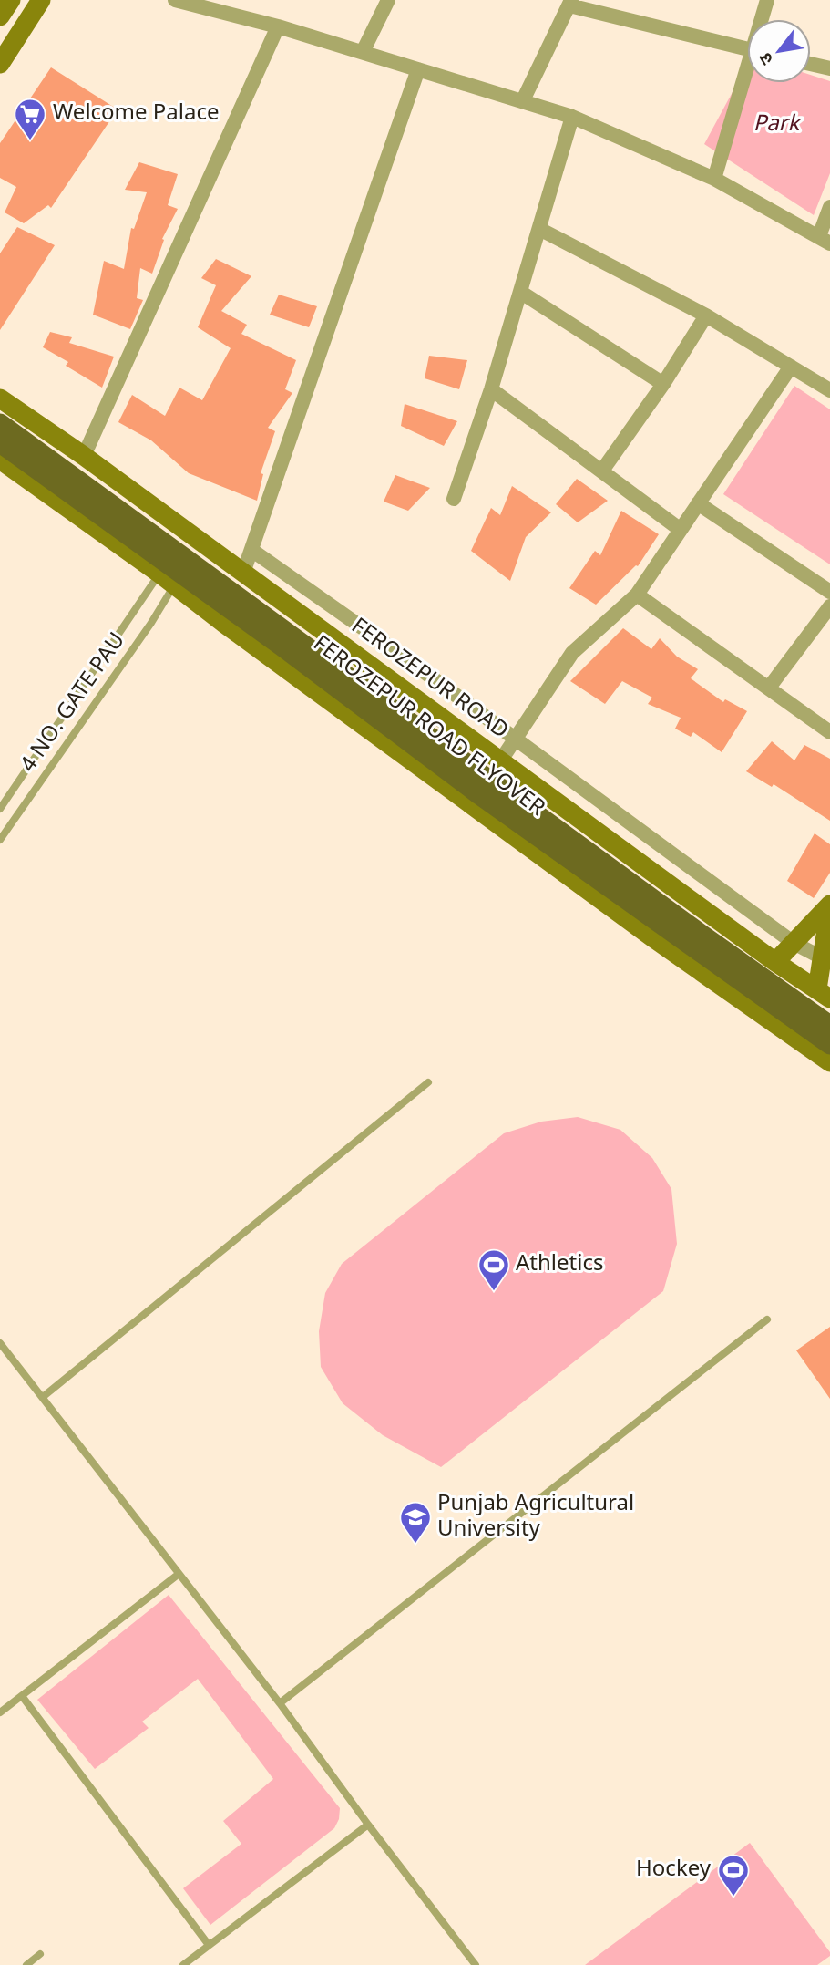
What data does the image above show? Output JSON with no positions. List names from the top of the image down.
{
  "streets": {
    "main road": ["FEROZEPUR ROAD", "FEROZEPUR ROAD FLYOVER"],
    "lane": ["4 NO. GATE PAU"]
  },
  "parks": ["Park"],
  "places": {
    "supermarket": ["Welcome Palace"],
    "sports": ["Athletics", "Hockey"],
    "school or university": ["Punjab Agricultural University"]
  },
  "north": "bottom left"
}
